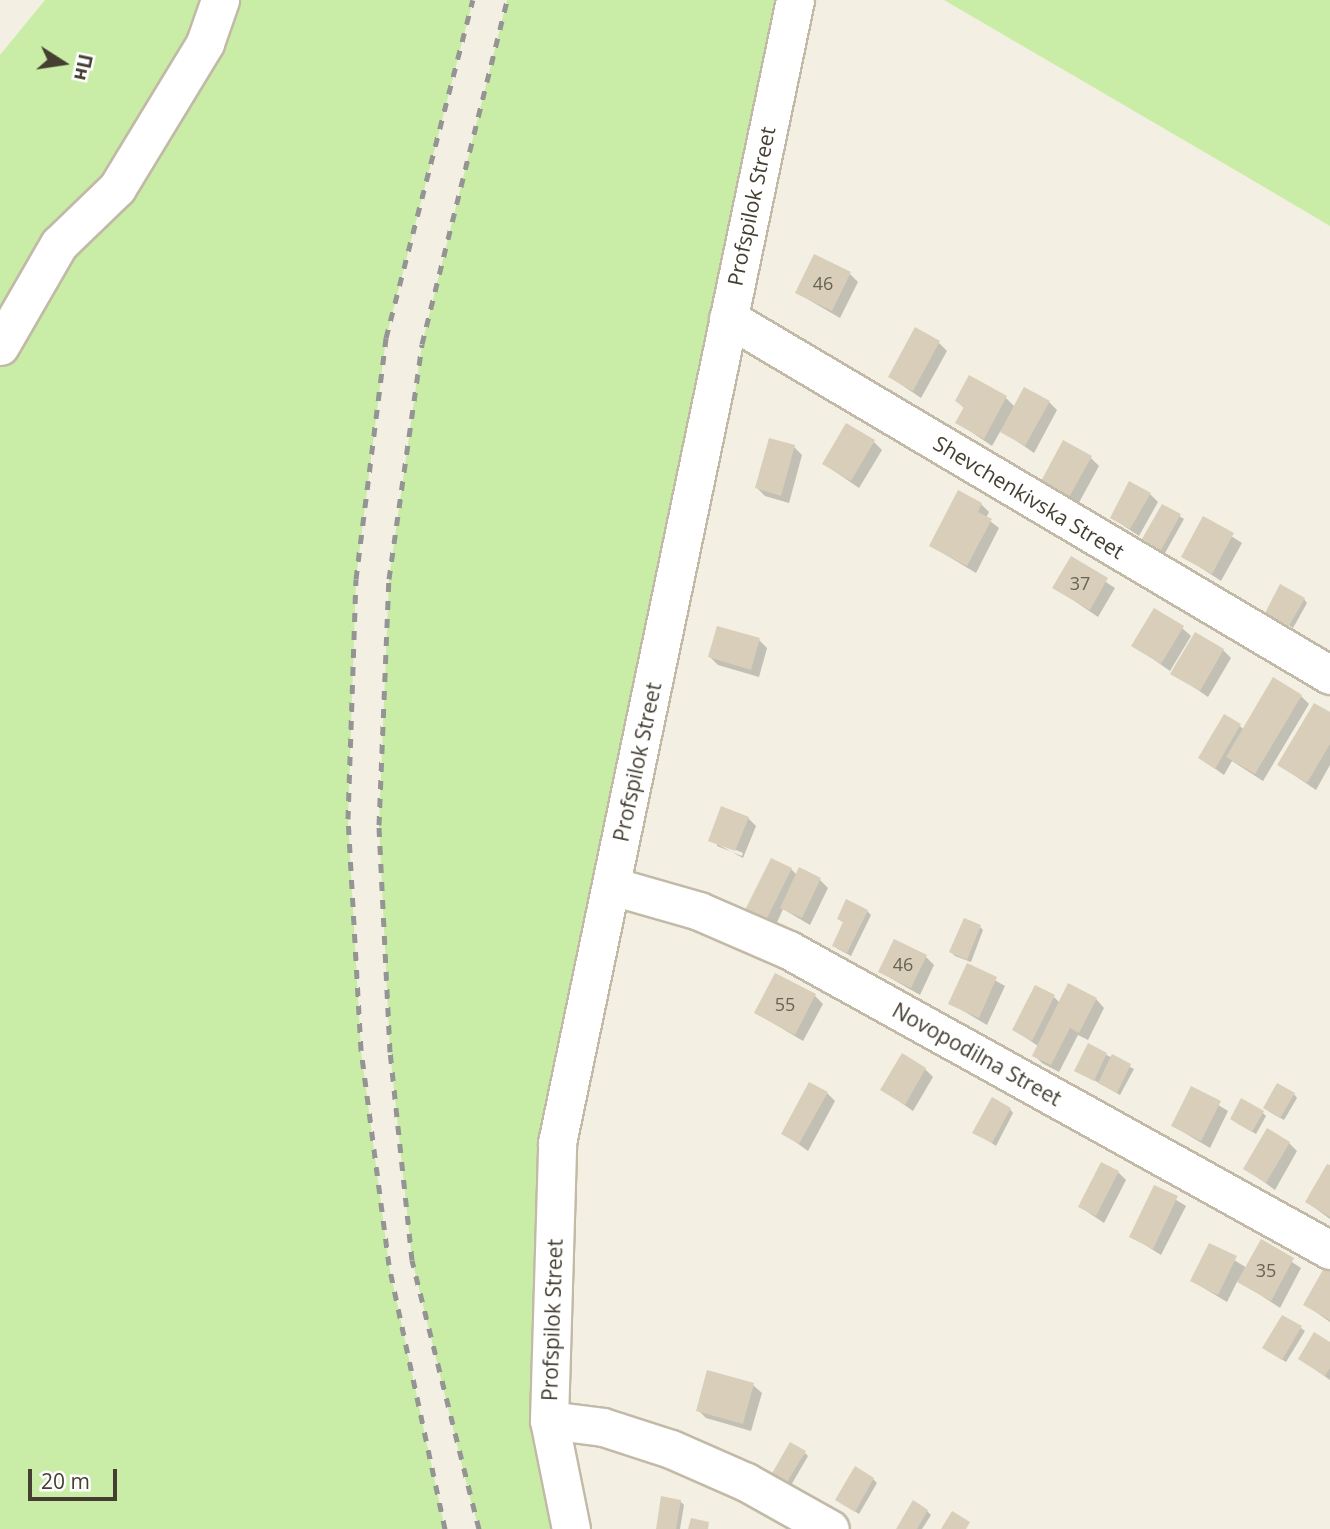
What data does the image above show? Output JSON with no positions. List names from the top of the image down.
{
  "streets": {
    "street": ["Profspilok Street", "Shevchenkivska Street", "Novopodilna Street"]
  },
  "crossings": [
    ["Profspilok Street", "Shevchenkivska Street"],
    ["Profspilok Street", "Novopodilna Street"]
  ],
  "house_numbers": [
    "46",
    "37",
    "46",
    "55",
    "35"
  ],
  "scale_bar": "20 m",
  "north": "right"
}
